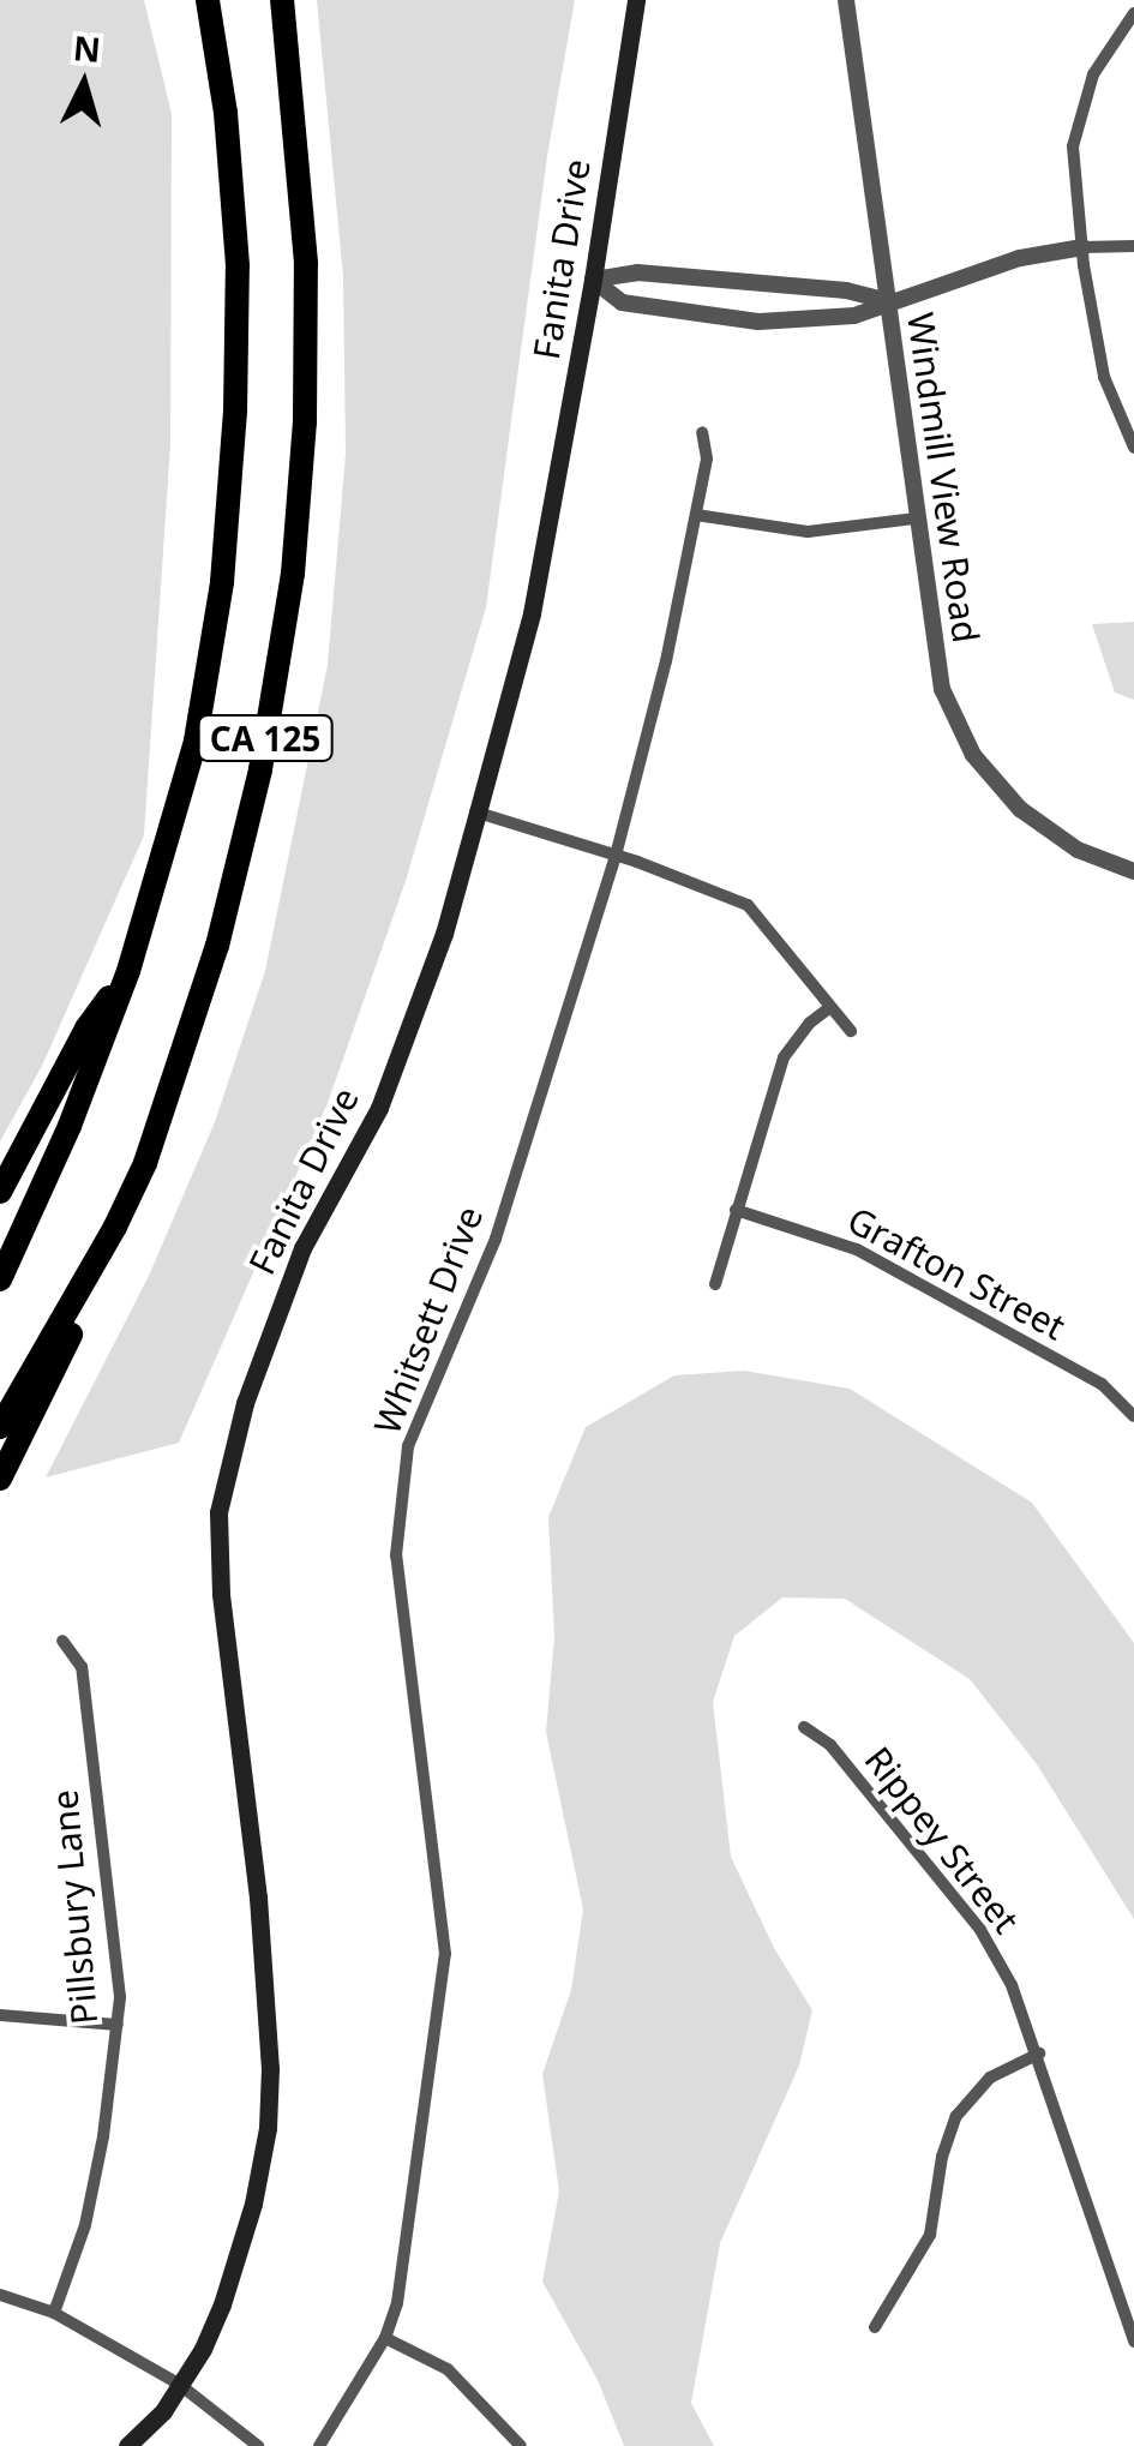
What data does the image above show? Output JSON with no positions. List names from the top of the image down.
{
  "streets": {
    "highway": ["CA 125"],
    "main road": ["Fanita Drive"],
    "street": [
      "Windmill View Road",
      "Grafton Street",
      "Whitsett Drive",
      "Rippey Street",
      "Pillsbury Lane"
    ]
  },
  "north": "top"
}
